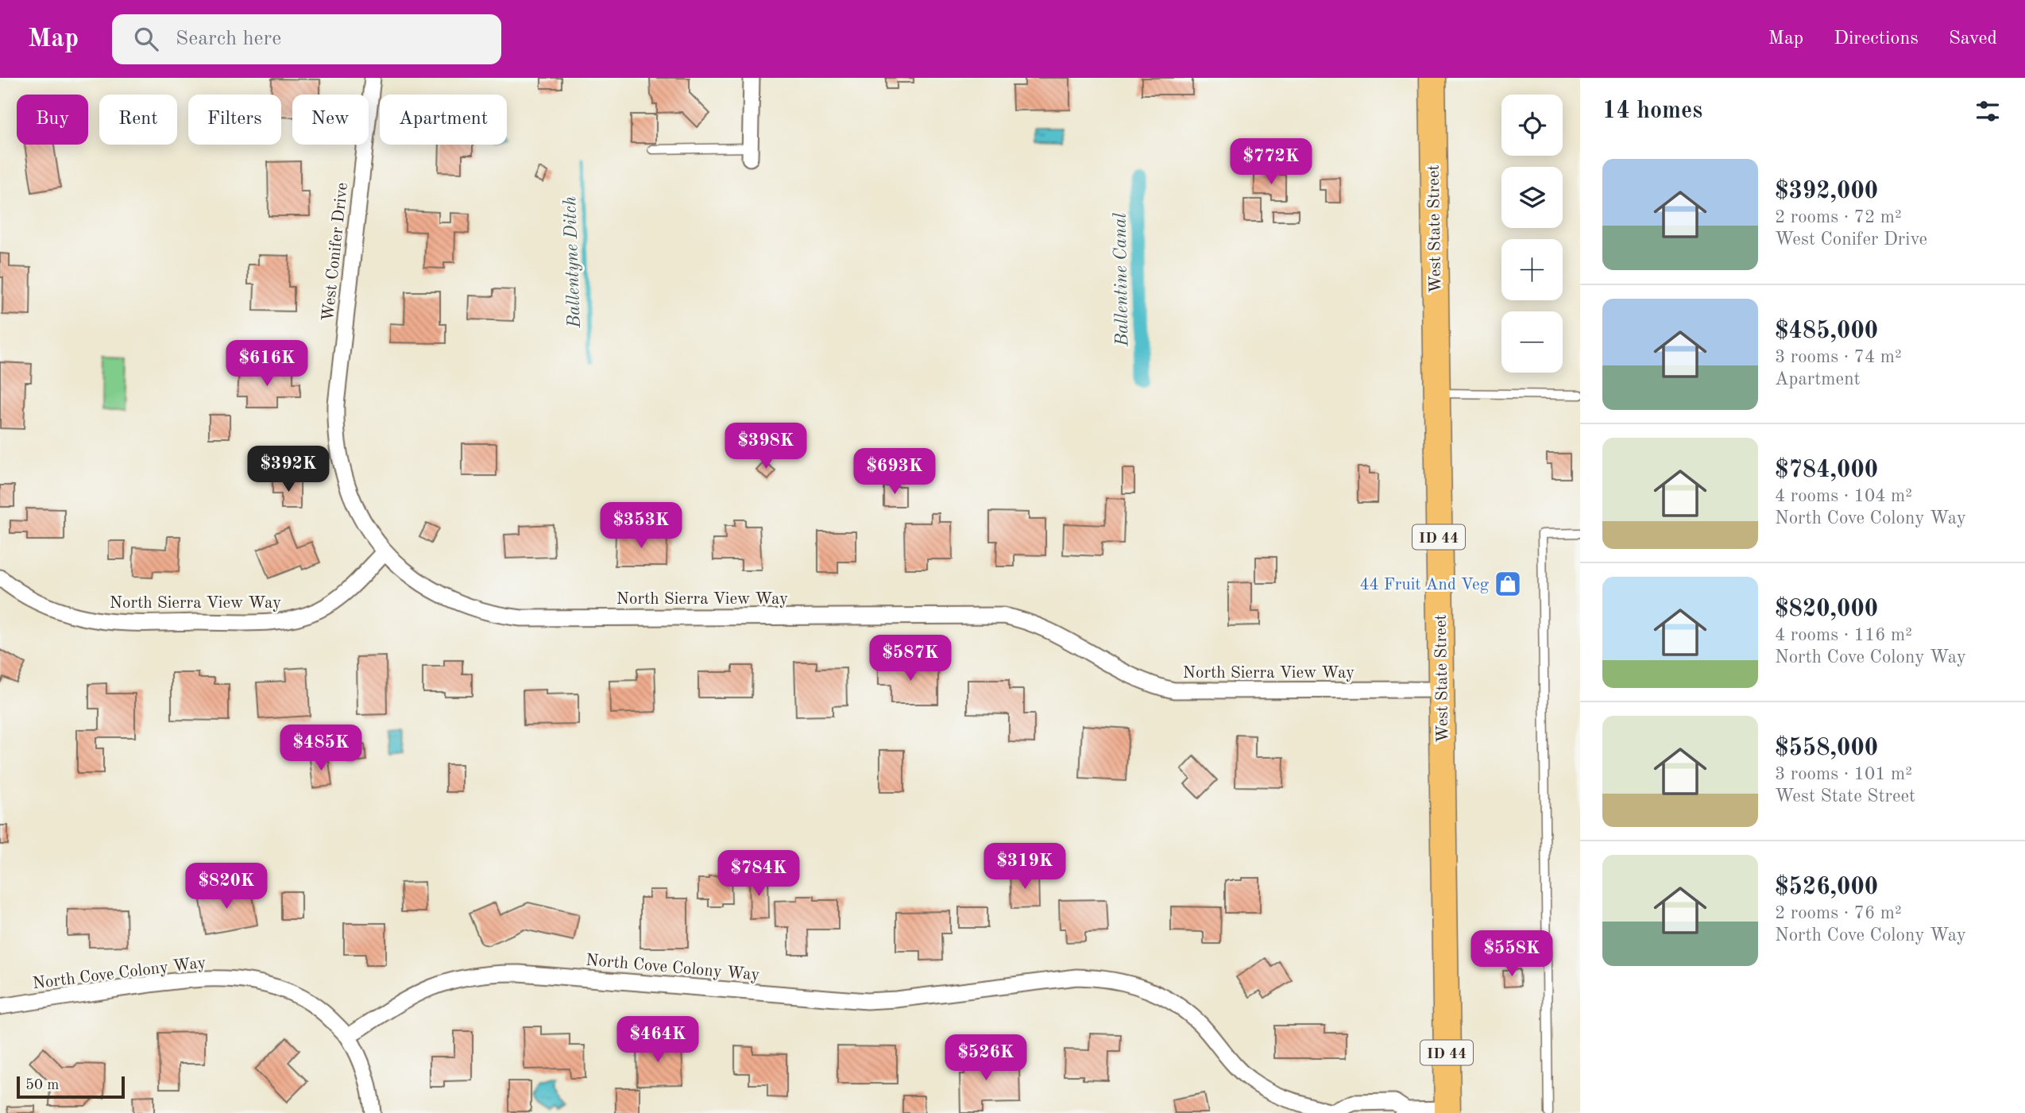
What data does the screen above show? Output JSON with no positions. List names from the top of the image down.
{
  "streets": {
    "main road": ["West State Street", "ID 44"],
    "street": ["West Conifer Drive", "North Sierra View Way", "North Cove Colony Way"]
  },
  "crossings": [
    ["West State Street", "North Sierra View Way"],
    ["West State Street", "North Cove Colony Way"],
    ["West Conifer Drive", "North Sierra View Way"]
  ],
  "water": ["Ballentyne Ditch", "Ballentine Canal"],
  "places": {
    "shop": ["44 Fruit And Veg"]
  },
  "scale_bar": "50 m",
  "page": {
    "header": "Map",
    "search": "Search here",
    "nav": ["Map", "Directions", "Saved"],
    "heading": "14 homes",
    "map_buttons": ["+", "−"],
    "chip": [
      "Buy",
      "Rent",
      "Filters",
      "New",
      "Apartment"
    ],
    "price": [
      "$772K",
      "$616K",
      "$398K",
      "$392K",
      "$693K",
      "$353K",
      "$587K",
      "$485K",
      "$319K",
      "$784K",
      "$820K",
      "$558K",
      "$464K",
      "$526K"
    ],
    "list": [
      {
        "name": "$392,000",
        "note": "2 rooms · 72 m² · West Conifer Drive"
      },
      {
        "name": "$485,000",
        "note": "3 rooms · 74 m² · Apartment"
      },
      {
        "name": "$784,000",
        "note": "4 rooms · 104 m² · North Cove Colony Way"
      },
      {
        "name": "$820,000",
        "note": "4 rooms · 116 m² · North Cove Colony Way"
      },
      {
        "name": "$558,000",
        "note": "3 rooms · 101 m² · West State Street"
      },
      {
        "name": "$526,000",
        "note": "2 rooms · 76 m² · North Cove Colony Way"
      }
    ],
    "scale": "50 m"
  }
}
